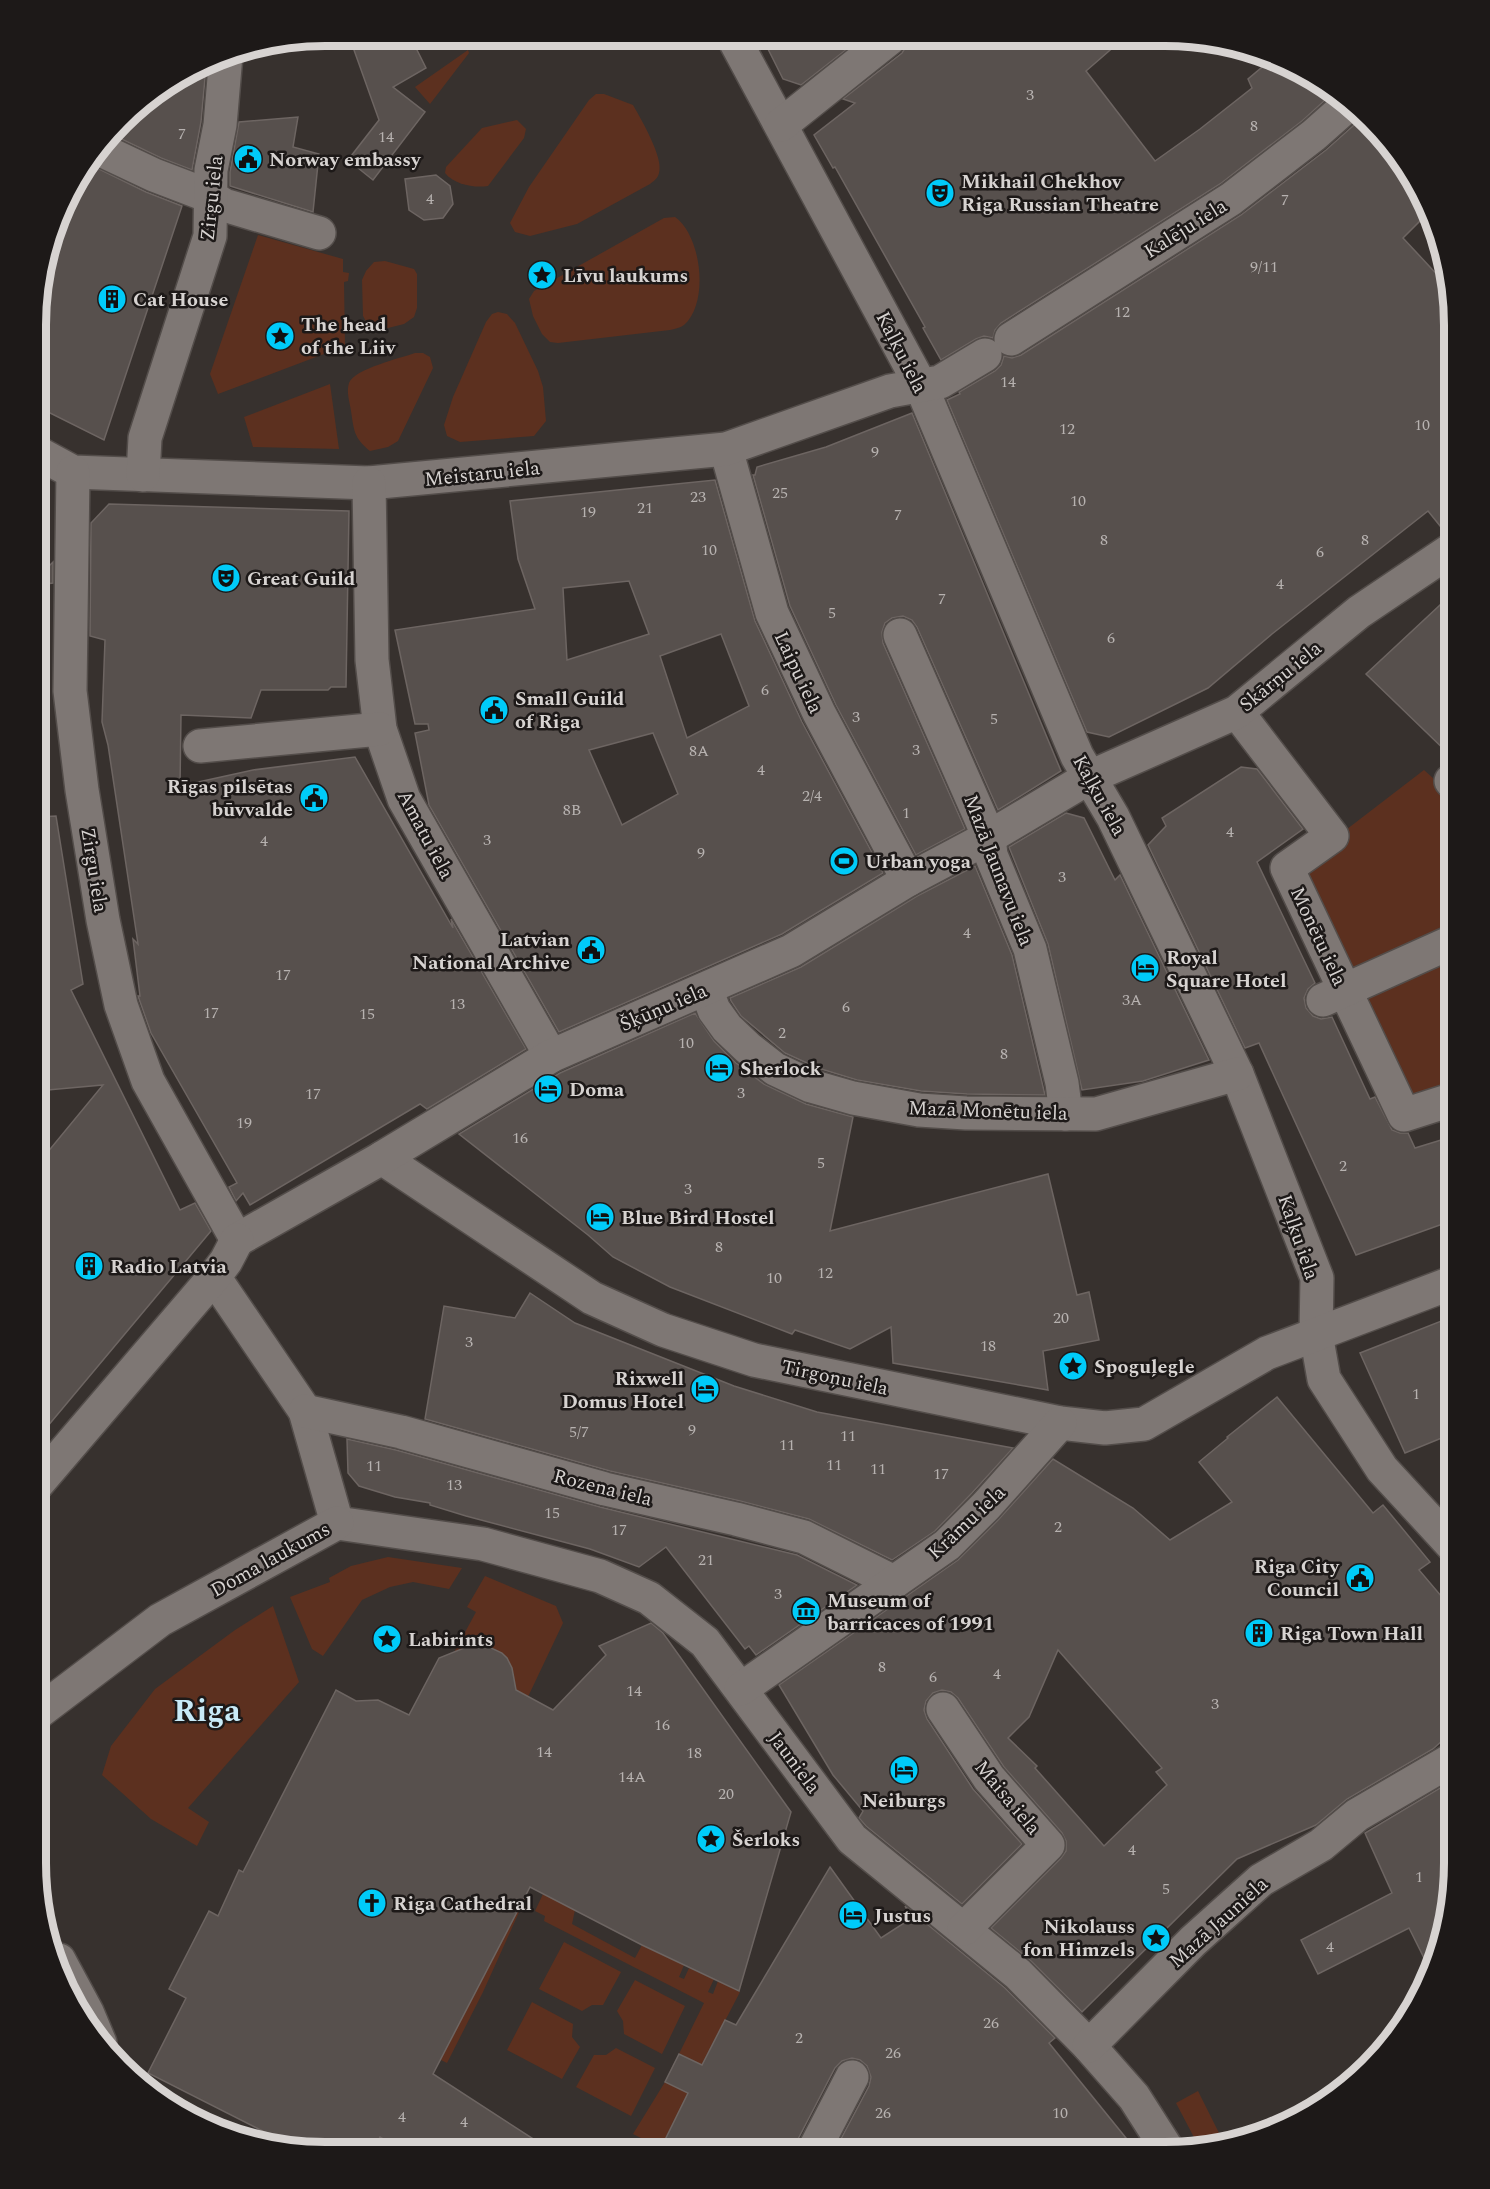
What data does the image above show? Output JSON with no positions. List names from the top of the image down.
{
  "streets": {
    "street": [
      "Zirgu iela",
      "Kalēju iela",
      "Kaļķu iela",
      "Meistaru iela",
      "Laipu iela",
      "Skārņu iela",
      "Amatu iela",
      "Mazā Jaunavu iela",
      "Monētu iela",
      "Šķūņu iela",
      "Mazā Monētu iela",
      "Tirgoņu iela",
      "Rozena iela",
      "Krāmu iela",
      "Doma laukums",
      "Jauniela",
      "Maisa iela",
      "Mazā Jauniela"
    ]
  },
  "crossings": [
    ["Zirgu iela", "Meistaru iela"],
    ["Zirgu iela", "Šķūņu iela"],
    ["Kalēju iela", "Kaļķu iela"],
    ["Kalēju iela", "Meistaru iela"],
    ["Kaļķu iela", "Meistaru iela"],
    ["Kaļķu iela", "Skārņu iela"],
    ["Kaļķu iela", "Šķūņu iela"],
    ["Kaļķu iela", "Mazā Monētu iela"],
    ["Kaļķu iela", "Tirgoņu iela"],
    ["Meistaru iela", "Laipu iela"],
    ["Meistaru iela", "Amatu iela"],
    ["Laipu iela", "Šķūņu iela"],
    ["Skārņu iela", "Monētu iela"],
    ["Skārņu iela", "Šķūņu iela"],
    ["Amatu iela", "Šķūņu iela"],
    ["Mazā Jaunavu iela", "Šķūņu iela"],
    ["Mazā Jaunavu iela", "Mazā Monētu iela"],
    ["Šķūņu iela", "Mazā Monētu iela"],
    ["Šķūņu iela", "Tirgoņu iela"],
    ["Tirgoņu iela", "Krāmu iela"],
    ["Rozena iela", "Krāmu iela"],
    ["Rozena iela", "Doma laukums"],
    ["Krāmu iela", "Jauniela"],
    ["Doma laukums", "Jauniela"],
    ["Jauniela", "Maisa iela"],
    ["Jauniela", "Mazā Jauniela"]
  ],
  "districts": ["Riga"],
  "places": {
    "public building": [
      "Norway embassy",
      "Small Guild of Riga",
      "Rīgas pilsētas būvvalde",
      "Latvian National Archive",
      "Riga City Council"
    ],
    "theatre": ["Mikhail Chekhov Riga Russian Theatre", "Great Guild"],
    "place": [
      "Līvu laukums",
      "The head of the Liiv",
      "Spoguļegle",
      "Labirints",
      "Šerloks",
      "Nikolauss fon Himzels"
    ],
    "building": ["Cat House", "Radio Latvia", "Riga Town Hall"],
    "sports": ["Urban yoga"],
    "hotel": [
      "Royal Square Hotel",
      "Sherlock",
      "Doma",
      "Blue Bird Hostel",
      "Rixwell Domus Hotel",
      "Neiburgs",
      "Justus"
    ],
    "museum": ["Museum of barricaces of 1991"],
    "church": ["Riga Cathedral"]
  },
  "house_numbers": [
    "3",
    "8",
    "7",
    "14",
    "4",
    "7",
    "9/11",
    "12",
    "14",
    "10",
    "12",
    "9",
    "25",
    "23",
    "10",
    "21",
    "19",
    "7",
    "8",
    "8",
    "10",
    "6",
    "4",
    "7",
    "5",
    "6",
    "6",
    "3",
    "5",
    "3",
    "8A",
    "4",
    "2/4",
    "8B",
    "1",
    "4",
    "3",
    "4",
    "9",
    "3",
    "4",
    "17",
    "3A",
    "13",
    "6",
    "17",
    "15",
    "2",
    "10",
    "8",
    "3",
    "17",
    "19",
    "16",
    "5",
    "2",
    "3",
    "8",
    "12",
    "10",
    "20",
    "3",
    "18",
    "1",
    "9",
    "5/7",
    "11",
    "11",
    "11",
    "11",
    "11",
    "17",
    "13",
    "15",
    "2",
    "17",
    "21",
    "3",
    "8",
    "4",
    "6",
    "14",
    "3",
    "16",
    "14",
    "18",
    "14A",
    "20",
    "4",
    "1",
    "5",
    "4",
    "26",
    "2",
    "26",
    "26",
    "10",
    "4",
    "4"
  ]
}
